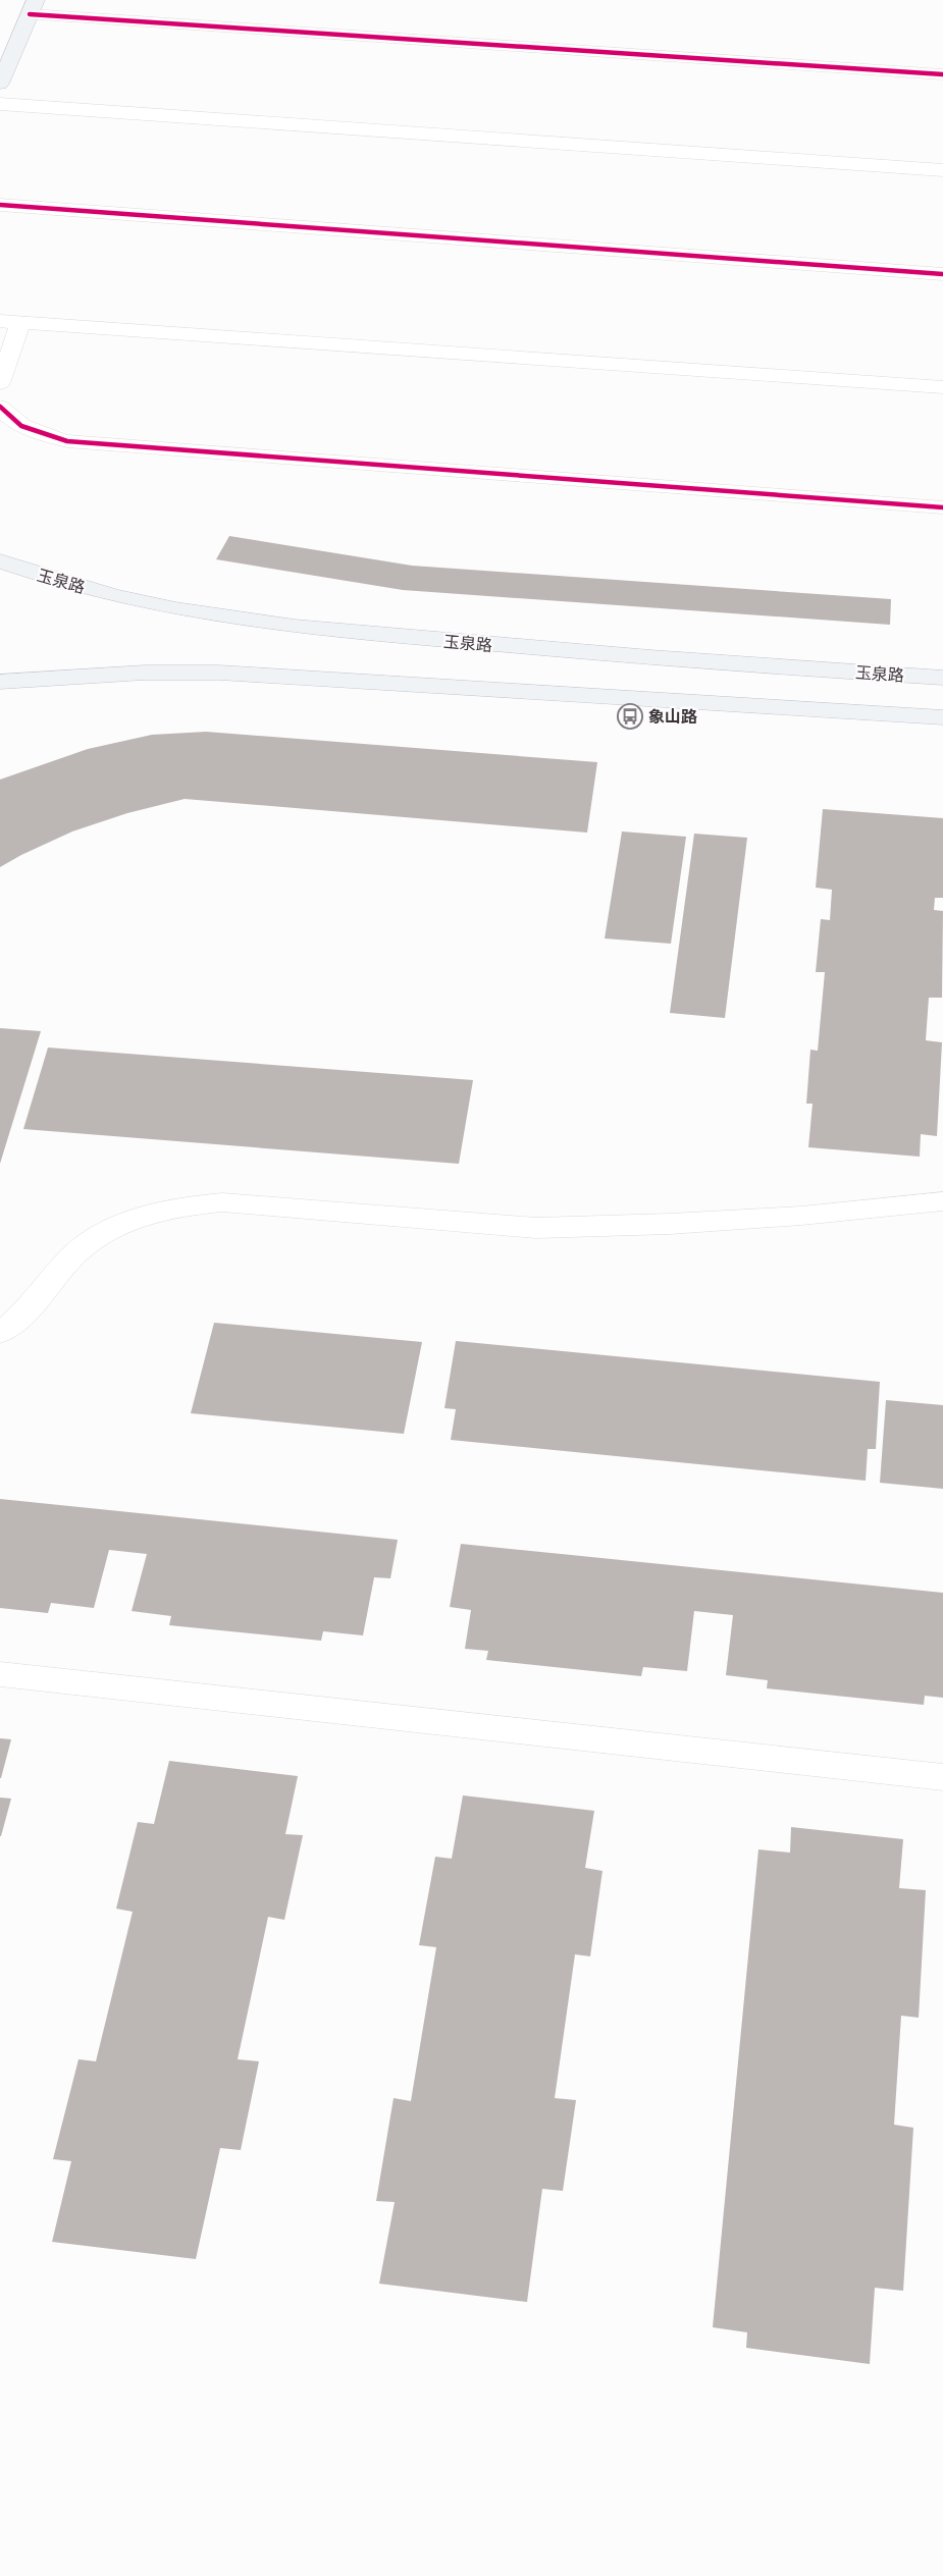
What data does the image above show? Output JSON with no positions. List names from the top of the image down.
{
  "streets": {
    "main road": ["玉泉路"]
  },
  "places": {
    "bus stop": ["象山路"]
  }
}
